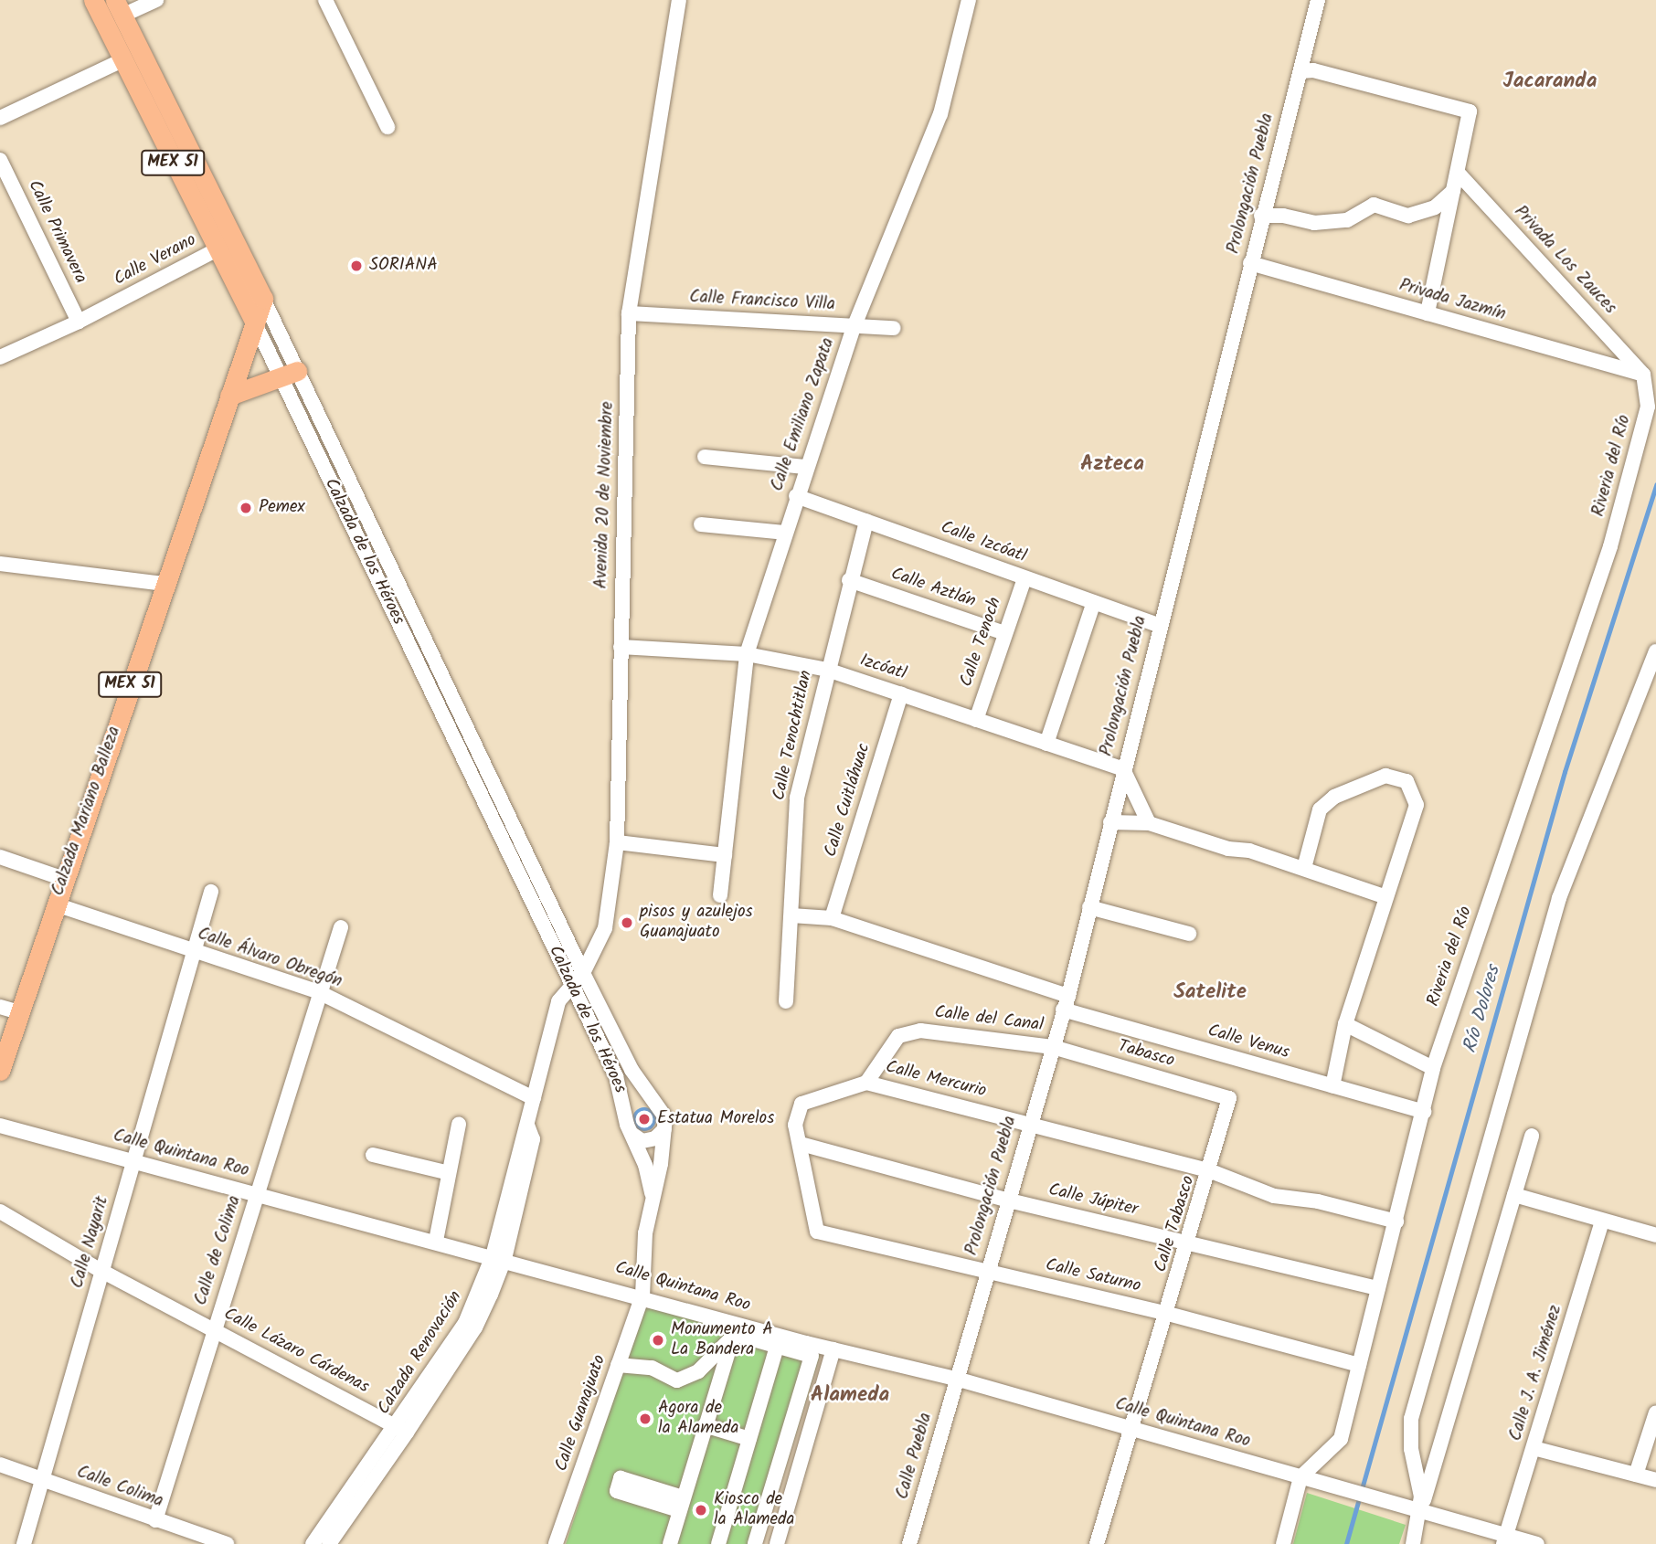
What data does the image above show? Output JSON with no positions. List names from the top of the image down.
{
  "streets": {
    "main road": ["MEX 51", "Calzada de los Héroes", "Calzada Mariano Balleza"],
    "street": [
      "Prolongación Puebla",
      "Calle Primavera",
      "Calle Verano",
      "Privada Los Zauces",
      "Privada Jazmín",
      "Calle Francisco Villa",
      "Calle Emiliano Zapata",
      "Riveria del Río",
      "Avenida 20 de Noviembre",
      "Calle Izcóatl",
      "Calle Aztlán",
      "Calle Tenoch",
      "Izcóatl",
      "Calle Tenochtitlan",
      "Calle Cuitláhuac",
      "Calle Álvaro Obregón",
      "Calle del Canal",
      "Calle Venus",
      "Tabasco",
      "Calle Mercurio",
      "Calle Quintana Roo",
      "Calle Júpiter",
      "Calle Tabasco",
      "Calle Nayarit",
      "Calle de Colima",
      "Calle Saturno",
      "Calle Lázaro Cárdenas",
      "Calzada Renovación",
      "Calle J. A. Jiménez",
      "Calle Guanajuato",
      "Calle Puebla",
      "Calle Colima"
    ]
  },
  "crossings": [
    ["Prolongación Puebla", "Privada Jazmín"],
    ["Prolongación Puebla", "Calle Izcóatl"],
    ["Prolongación Puebla", "Izcóatl"],
    ["Prolongación Puebla", "Calle del Canal"],
    ["Prolongación Puebla", "Calle Venus"],
    ["Prolongación Puebla", "Tabasco"],
    ["Prolongación Puebla", "Calle Mercurio"],
    ["Prolongación Puebla", "Calle Quintana Roo"],
    ["Prolongación Puebla", "Calle Júpiter"],
    ["Prolongación Puebla", "Calle Saturno"],
    ["Prolongación Puebla", "Calle Puebla"],
    ["Calle Primavera", "Calle Verano"],
    ["Calle Verano", "Calzada de los Héroes"],
    ["Privada Los Zauces", "Privada Jazmín"],
    ["Privada Los Zauces", "Riveria del Río"],
    ["Privada Jazmín", "Riveria del Río"],
    ["Calle Francisco Villa", "Calle Emiliano Zapata"],
    ["Calle Francisco Villa", "Avenida 20 de Noviembre"],
    ["Calle Emiliano Zapata", "Calle Izcóatl"],
    ["Calle Emiliano Zapata", "Izcóatl"],
    ["Riveria del Río", "Calle Venus"],
    ["Riveria del Río", "Calle Mercurio"],
    ["Riveria del Río", "Calle Quintana Roo"],
    ["Riveria del Río", "Calle Júpiter"],
    ["Riveria del Río", "Calle Saturno"],
    ["Avenida 20 de Noviembre", "Calzada de los Héroes"],
    ["Avenida 20 de Noviembre", "Izcóatl"],
    ["Avenida 20 de Noviembre", "Calzada Renovación"],
    ["Calle Izcóatl", "Calle Tenoch"],
    ["Calle Izcóatl", "Calle Tenochtitlan"],
    ["Calzada de los Héroes", "Calzada Mariano Balleza"],
    ["Calzada de los Héroes", "Calzada Renovación"],
    ["Calzada de los Héroes", "Calle Guanajuato"],
    ["Calle Aztlán", "Calle Tenoch"],
    ["Calle Aztlán", "Calle Tenochtitlan"],
    ["Calle Tenoch", "Izcóatl"],
    ["Izcóatl", "Calle Tenochtitlan"],
    ["Izcóatl", "Calle Cuitláhuac"],
    ["Calle Tenochtitlan", "Calle Venus"],
    ["Calle Cuitláhuac", "Calle Venus"],
    ["Calzada Mariano Balleza", "Calle Álvaro Obregón"],
    ["Calle Álvaro Obregón", "Calle Nayarit"],
    ["Calle Álvaro Obregón", "Calle de Colima"],
    ["Calle Álvaro Obregón", "Calzada Renovación"],
    ["Calle del Canal", "Tabasco"],
    ["Calle del Canal", "Calle Mercurio"],
    ["Tabasco", "Calle Tabasco"],
    ["Calle Mercurio", "Calle Júpiter"],
    ["Calle Mercurio", "Calle Tabasco"],
    ["Calle Mercurio", "Calle Saturno"],
    ["Calle Quintana Roo", "Calle Tabasco"],
    ["Calle Quintana Roo", "Calle Nayarit"],
    ["Calle Quintana Roo", "Calle de Colima"],
    ["Calle Quintana Roo", "Calzada Renovación"],
    ["Calle Quintana Roo", "Calle J. A. Jiménez"],
    ["Calle Quintana Roo", "Calle Guanajuato"],
    ["Calle Quintana Roo", "Calle Puebla"],
    ["Calle Júpiter", "Calle Tabasco"],
    ["Calle Júpiter", "Calle Saturno"],
    ["Calle Tabasco", "Calle Saturno"],
    ["Calle Nayarit", "Calle Lázaro Cárdenas"],
    ["Calle Nayarit", "Calle Colima"],
    ["Calle de Colima", "Calle Lázaro Cárdenas"],
    ["Calle de Colima", "Calle Colima"],
    ["Calle Lázaro Cárdenas", "Calzada Renovación"]
  ],
  "districts": [
    "Jacaranda",
    "Azteca",
    "Satelite",
    "Alameda"
  ],
  "water": ["Río Dolores"],
  "places": [
    "SORIANA",
    "Pemex",
    "pisos y azulejos Guanajuato",
    "Estatua Morelos",
    "Monumento A La Bandera",
    "Agora de la Alameda",
    "Kiosco de la Alameda"
  ]
}
